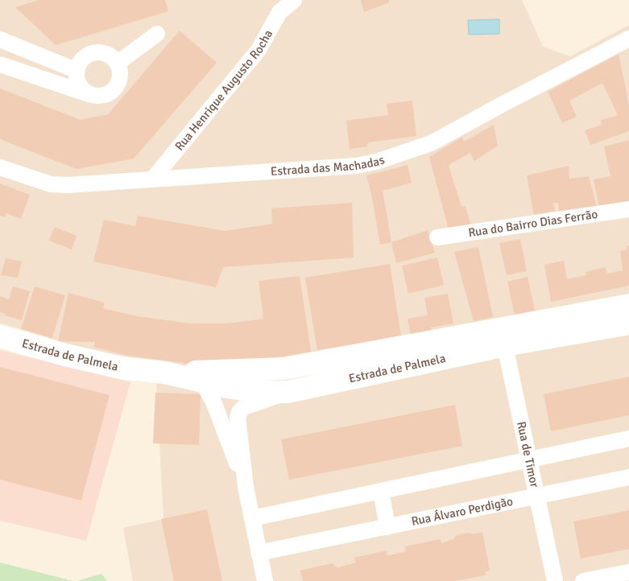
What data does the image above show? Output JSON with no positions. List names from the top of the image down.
{
  "streets": {
    "street": [
      "Rua Henrique Augusto Rocha",
      "Estrada das Machadas",
      "Rua do Bairro Dias Ferrão",
      "Estrada de Palmela",
      "Rua de Timor",
      "Rua Álvaro Perdigão"
    ]
  },
  "crossings": [
    ["Rua Henrique Augusto Rocha", "Estrada das Machadas"],
    ["Estrada de Palmela", "Rua de Timor"],
    ["Rua de Timor", "Rua Álvaro Perdigão"]
  ]
}
